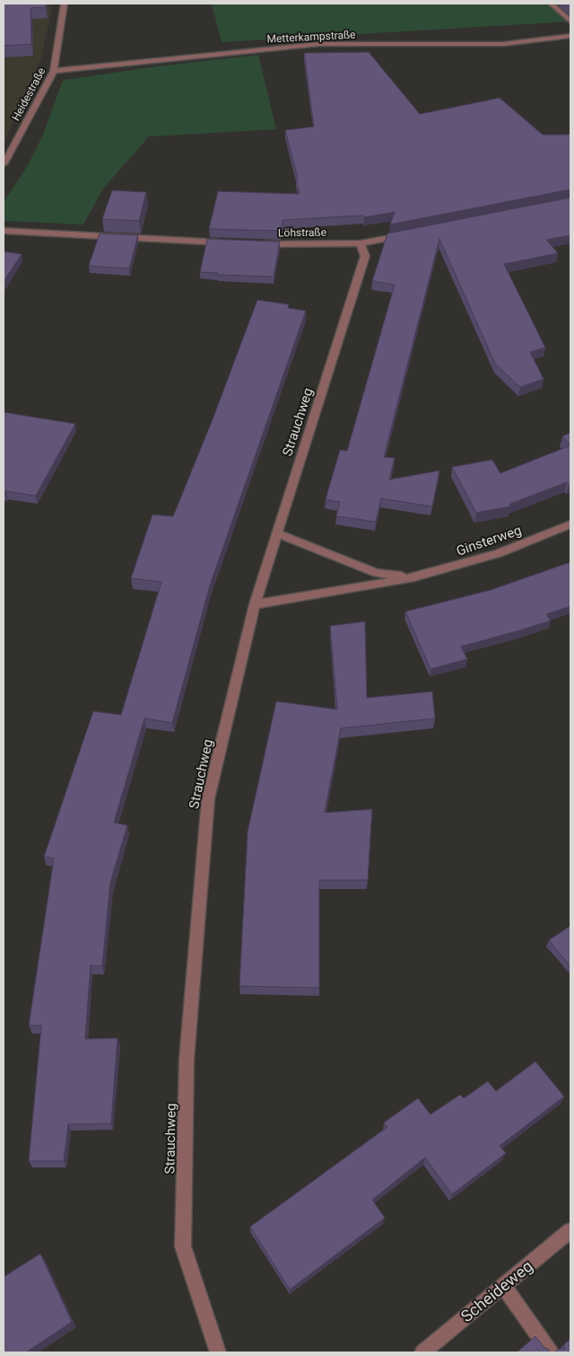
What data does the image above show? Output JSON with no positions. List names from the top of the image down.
{
  "streets": {
    "street": [
      "Metterkampstraße",
      "Heidestraße",
      "Löhstraße",
      "Strauchweg",
      "Ginsterweg",
      "Scheideweg"
    ]
  },
  "crossings": [
    ["Metterkampstraße", "Heidestraße"],
    ["Löhstraße", "Strauchweg"],
    ["Strauchweg", "Ginsterweg"]
  ]
}
